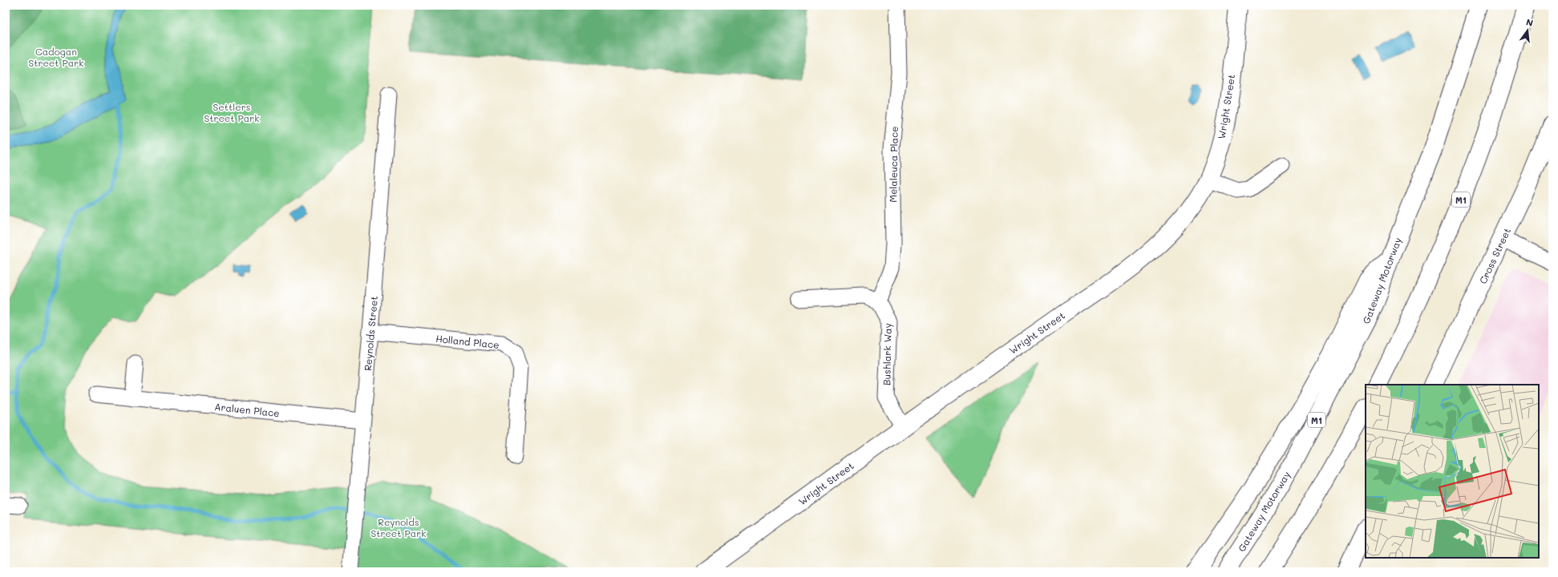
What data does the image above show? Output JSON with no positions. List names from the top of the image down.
{
  "streets": {
    "main road": [
      "Wright Street",
      "M1",
      "Cross Street",
      "Gateway Motorway"
    ],
    "street": [
      "Melaleuca Place",
      "Reynolds Street",
      "Holland Place",
      "Bushlark Way",
      "Araluen Place"
    ]
  },
  "crossings": [
    ["Wright Street", "Bushlark Way"],
    ["Melaleuca Place", "Bushlark Way"],
    ["Reynolds Street", "Holland Place"],
    ["Reynolds Street", "Araluen Place"]
  ],
  "parks": ["Cadogan Street Park", "Settlers Street Park", "Reynolds Street Park"],
  "north": "top"
}
